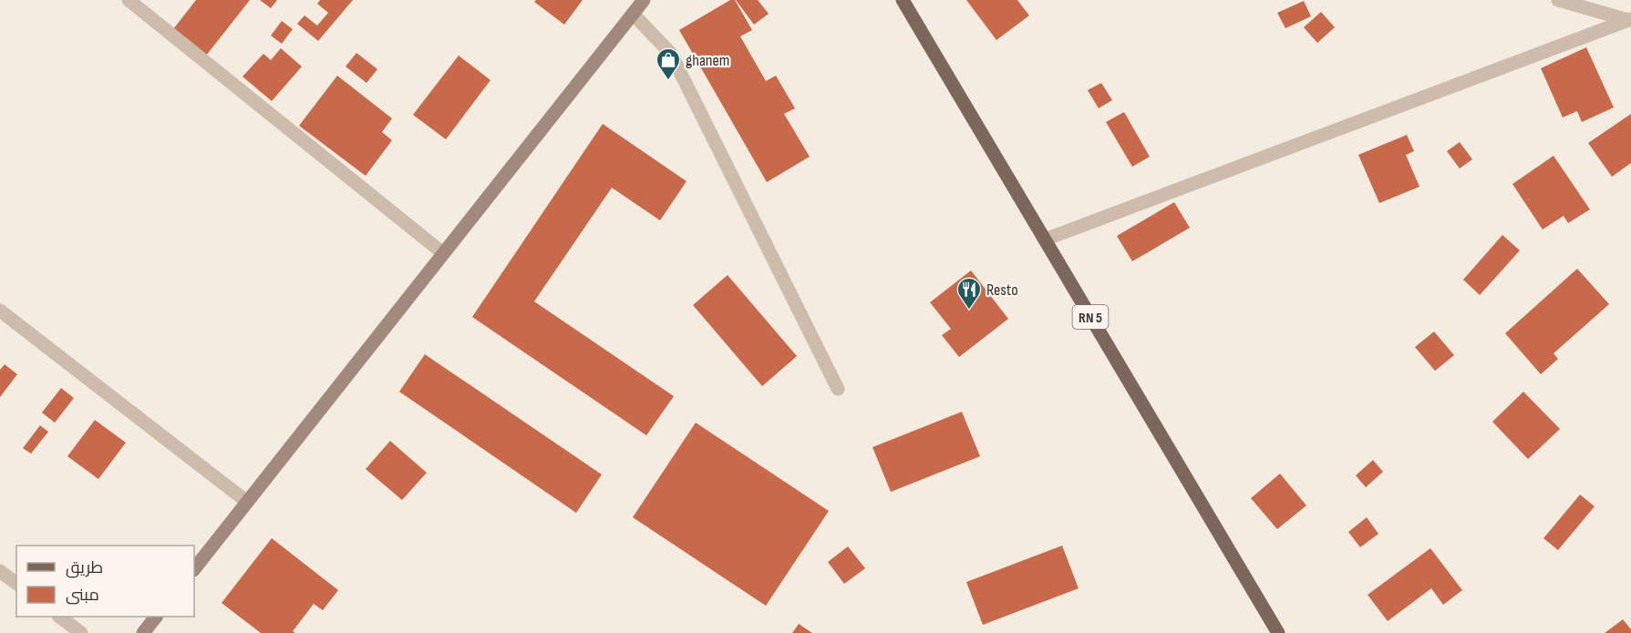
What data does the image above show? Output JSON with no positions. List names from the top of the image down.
{
  "streets": {
    "main road": ["RN 5"]
  },
  "places": {
    "shop": ["ghanem"],
    "restaurant": ["Resto"]
  },
  "legend": ["طريق", "مبنى"]
}
